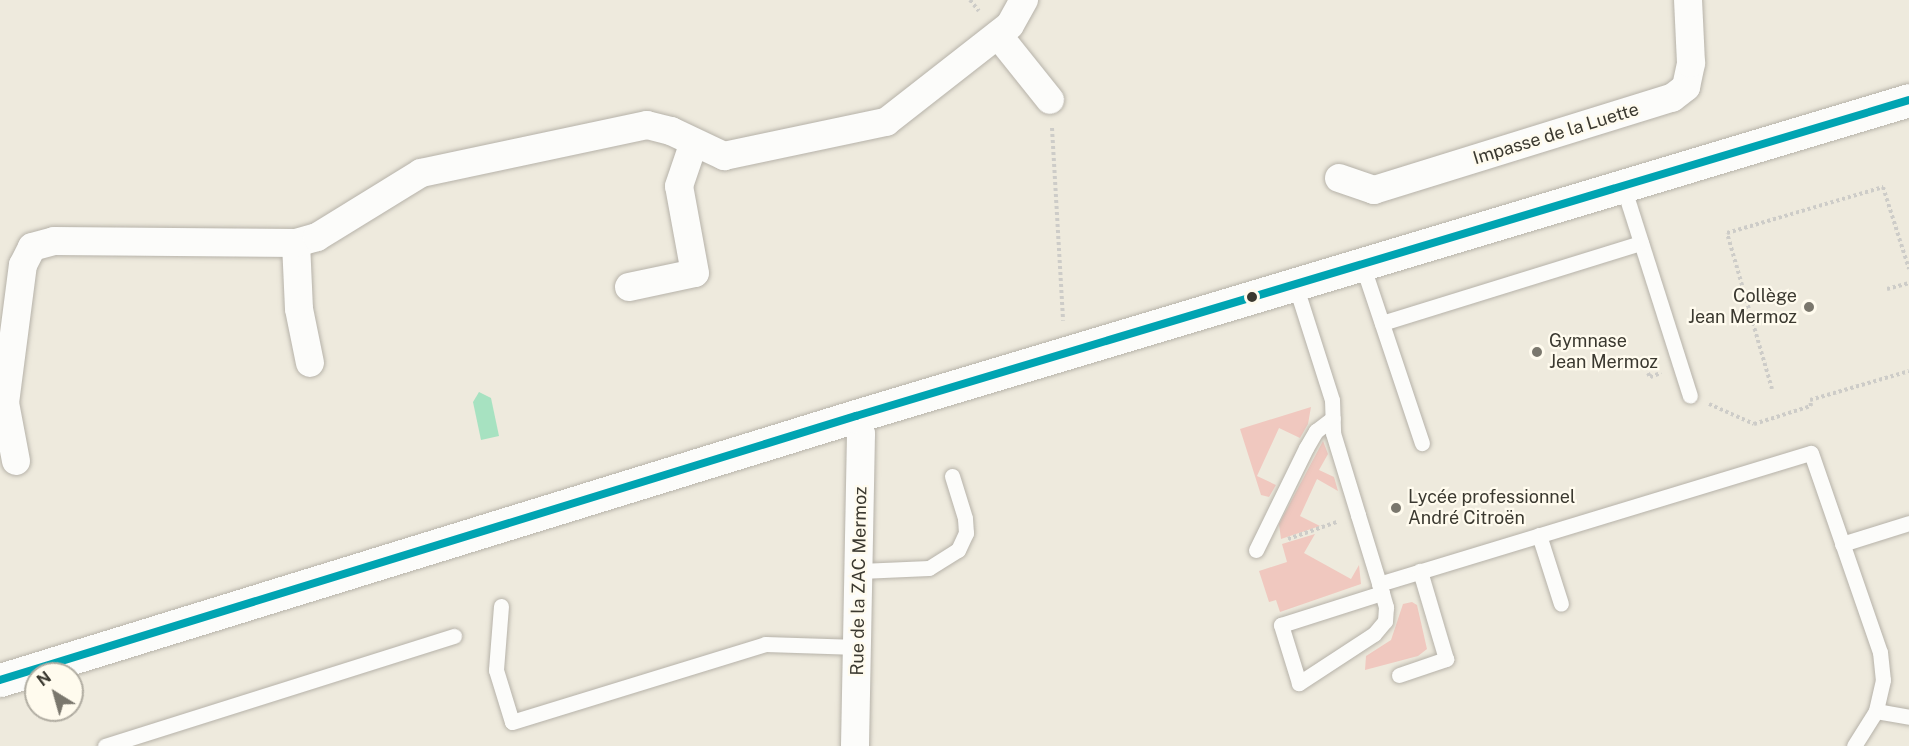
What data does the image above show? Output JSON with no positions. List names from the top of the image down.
{
  "streets": {
    "street": ["Impasse de la Luette", "Rue de la ZAC Mermoz"]
  },
  "places": ["Collège Jean Mermoz", "Gymnase Jean Mermoz", "Lycée professionnel André Citroën"],
  "north": "top left"
}
